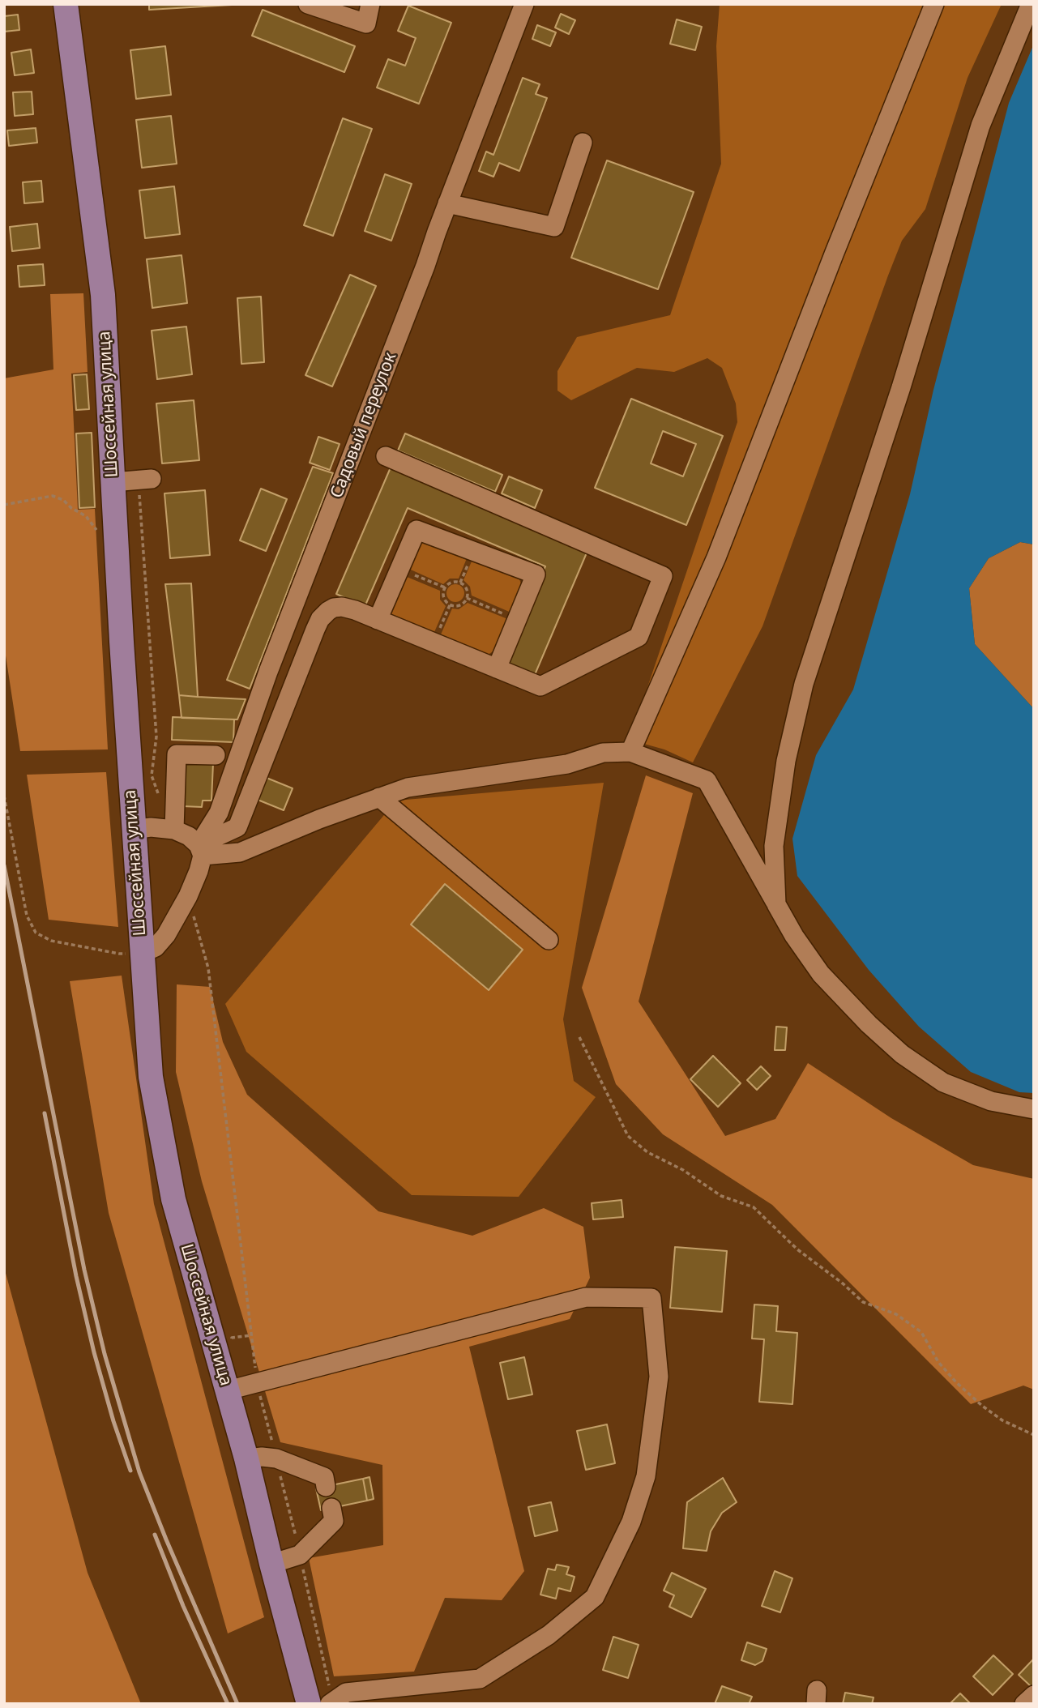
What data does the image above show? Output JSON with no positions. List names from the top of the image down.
{
  "streets": {
    "main road": ["Шоссейная улица"],
    "street": ["Садовый переулок"]
  },
  "crossings": [
    ["Шоссейная улица", "Садовый переулок"]
  ]
}
